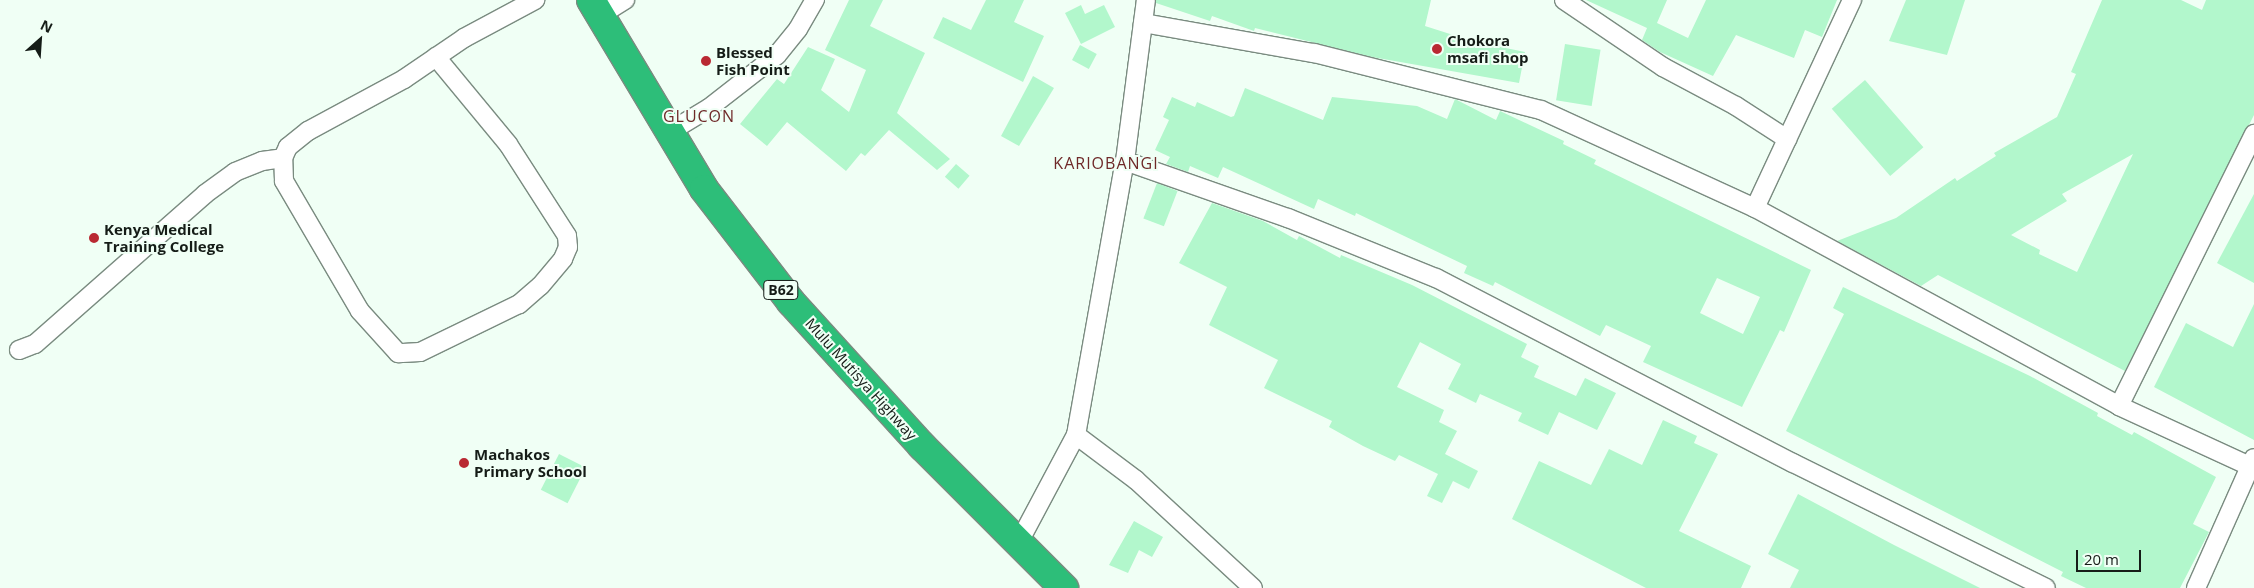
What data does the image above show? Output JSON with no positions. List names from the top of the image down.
{
  "streets": {
    "highway": ["B62", "Mulu Mutisya Highway"]
  },
  "crossings": [
    ["B62", "Mulu Mutisya Highway"]
  ],
  "districts": ["GLUCON", "KARIOBANGI"],
  "places": [
    "Chokora msafi shop",
    "Blessed Fish Point",
    "Kenya Medical Training College",
    "Machakos Primary School"
  ],
  "scale_bar": "20 m",
  "north": "top right"
}
